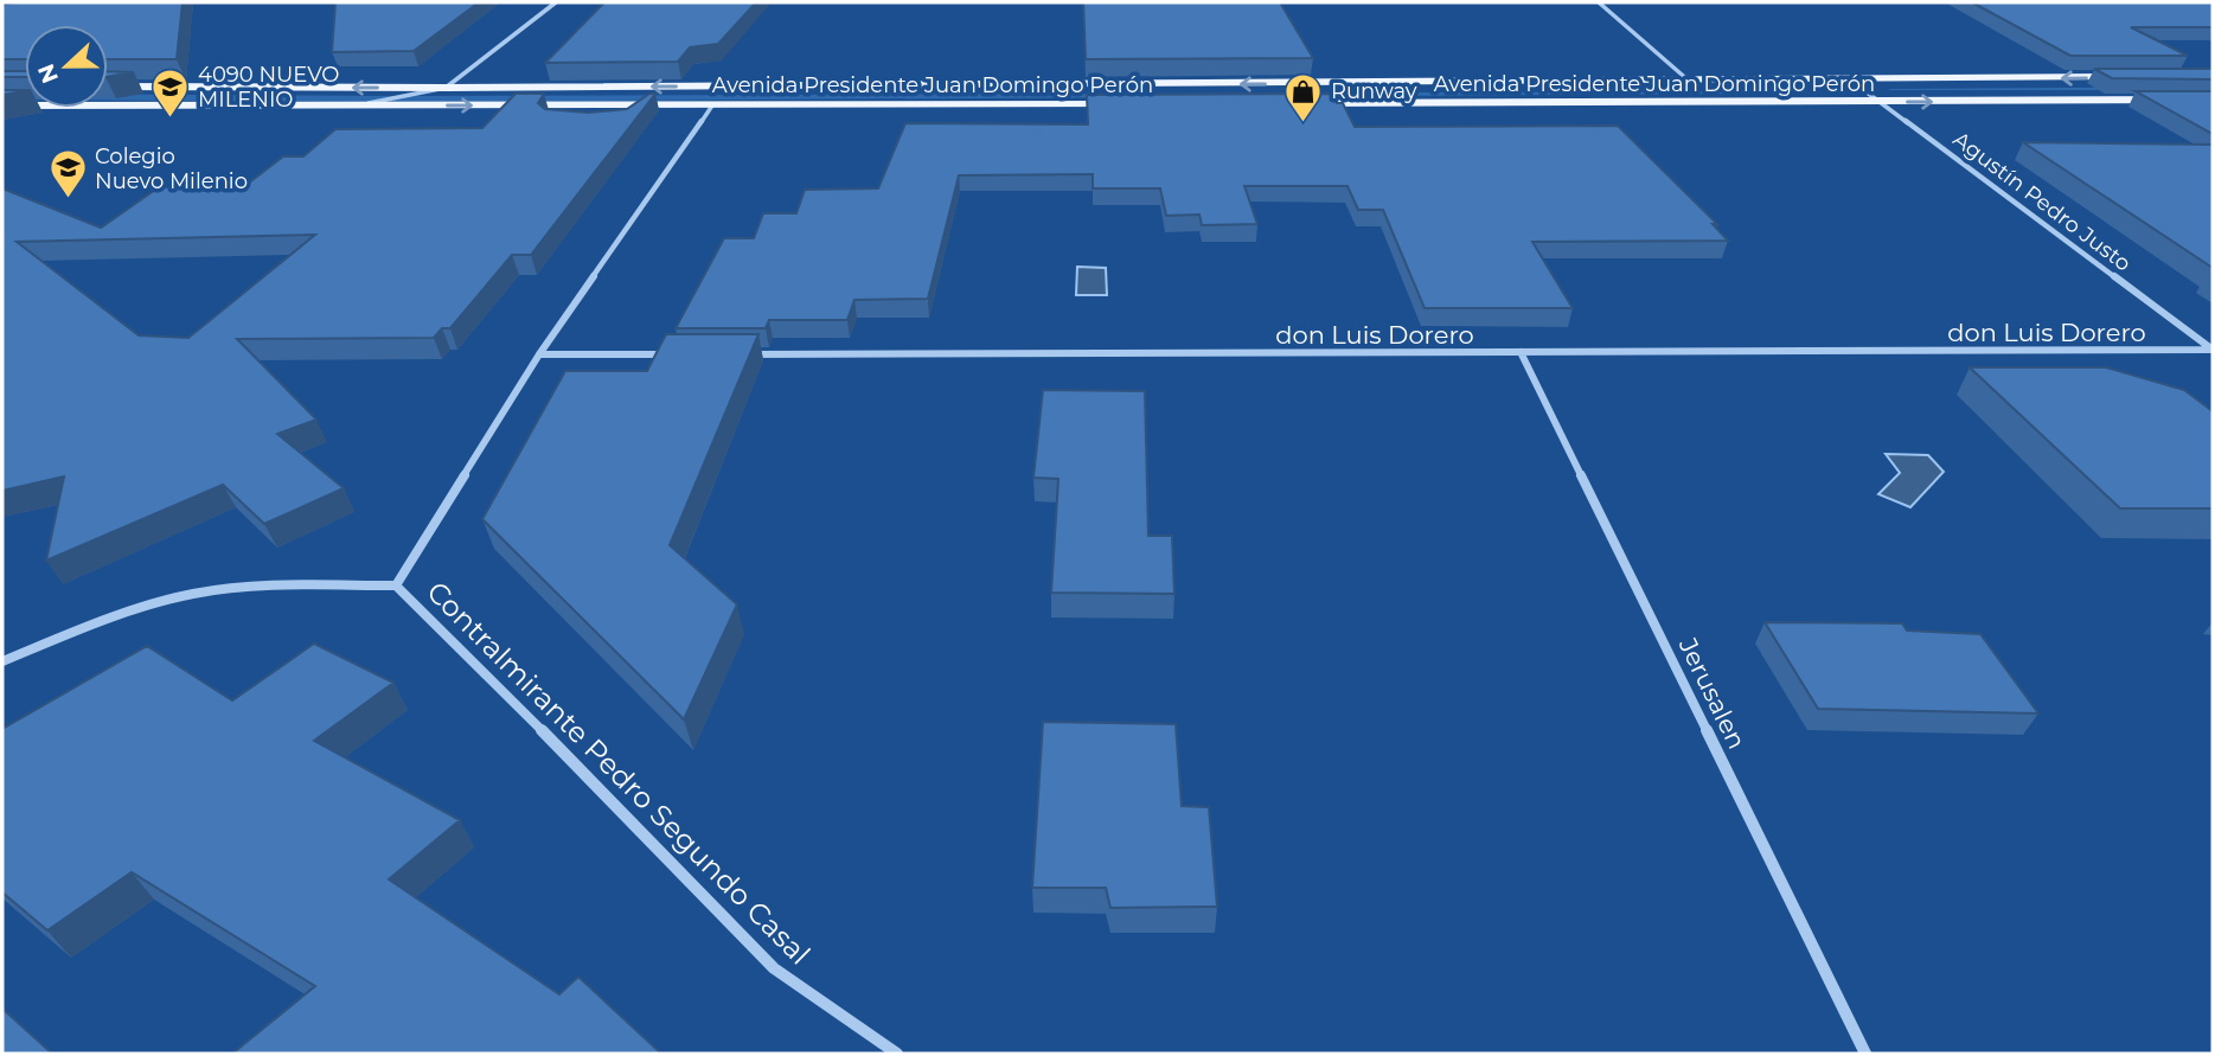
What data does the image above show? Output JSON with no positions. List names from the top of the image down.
{
  "streets": {
    "main road": ["Avenida Presidente Juan Domingo Perón"],
    "street": [
      "Agustín Pedro Justo",
      "don Luis Dorero",
      "Jerusalen",
      "Contralmirante Pedro Segundo Casal"
    ]
  },
  "crossings": [
    ["Avenida Presidente Juan Domingo Perón", "Agustín Pedro Justo"],
    ["Agustín Pedro Justo", "don Luis Dorero"],
    ["don Luis Dorero", "Jerusalen"]
  ],
  "places": {
    "school or university": ["4090 NUEVO MILENIO", "Colegio Nuevo Milenio"],
    "shop": ["Runway"]
  },
  "north": "left"
}
